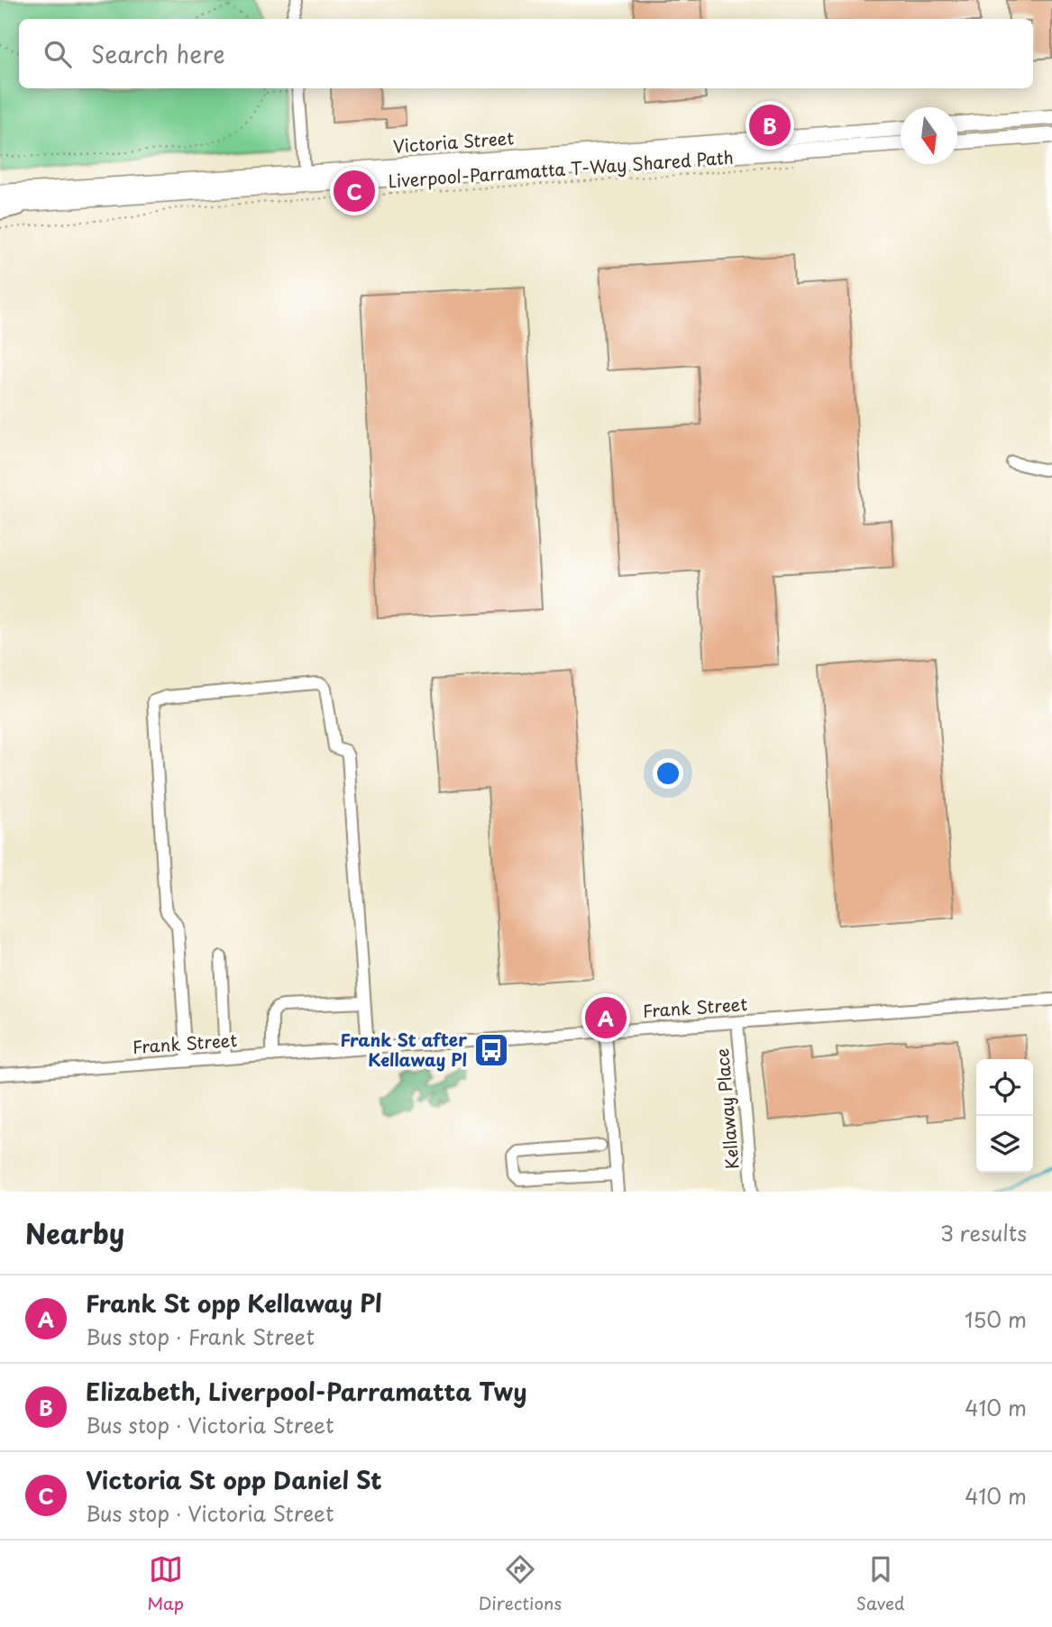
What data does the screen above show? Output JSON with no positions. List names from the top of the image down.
{
  "streets": {
    "main road": ["Victoria Street"],
    "street": ["Frank Street", "Kellaway Place"],
    "path": ["Liverpool-Parramatta T-Way Shared Path"]
  },
  "crossings": [
    ["Frank Street", "Kellaway Place"]
  ],
  "places": {
    "bus stop": ["Frank St after Kellaway Pl"]
  },
  "north": "bottom",
  "page": {
    "search": "Search here",
    "pins": ["B", "C", "A"],
    "heading": ["Nearby", "3 results"],
    "list": [
      {
        "mark": "A",
        "name": "Frank St opp Kellaway Pl",
        "note": "Bus stop · Frank Street",
        "value": "150 m"
      },
      {
        "mark": "B",
        "name": "Elizabeth, Liverpool-Parramatta Twy",
        "note": "Bus stop · Victoria Street",
        "value": "410 m"
      },
      {
        "mark": "C",
        "name": "Victoria St opp Daniel St",
        "note": "Bus stop · Victoria Street",
        "value": "410 m"
      }
    ],
    "nav": ["Map", "Directions", "Saved"]
  }
}
